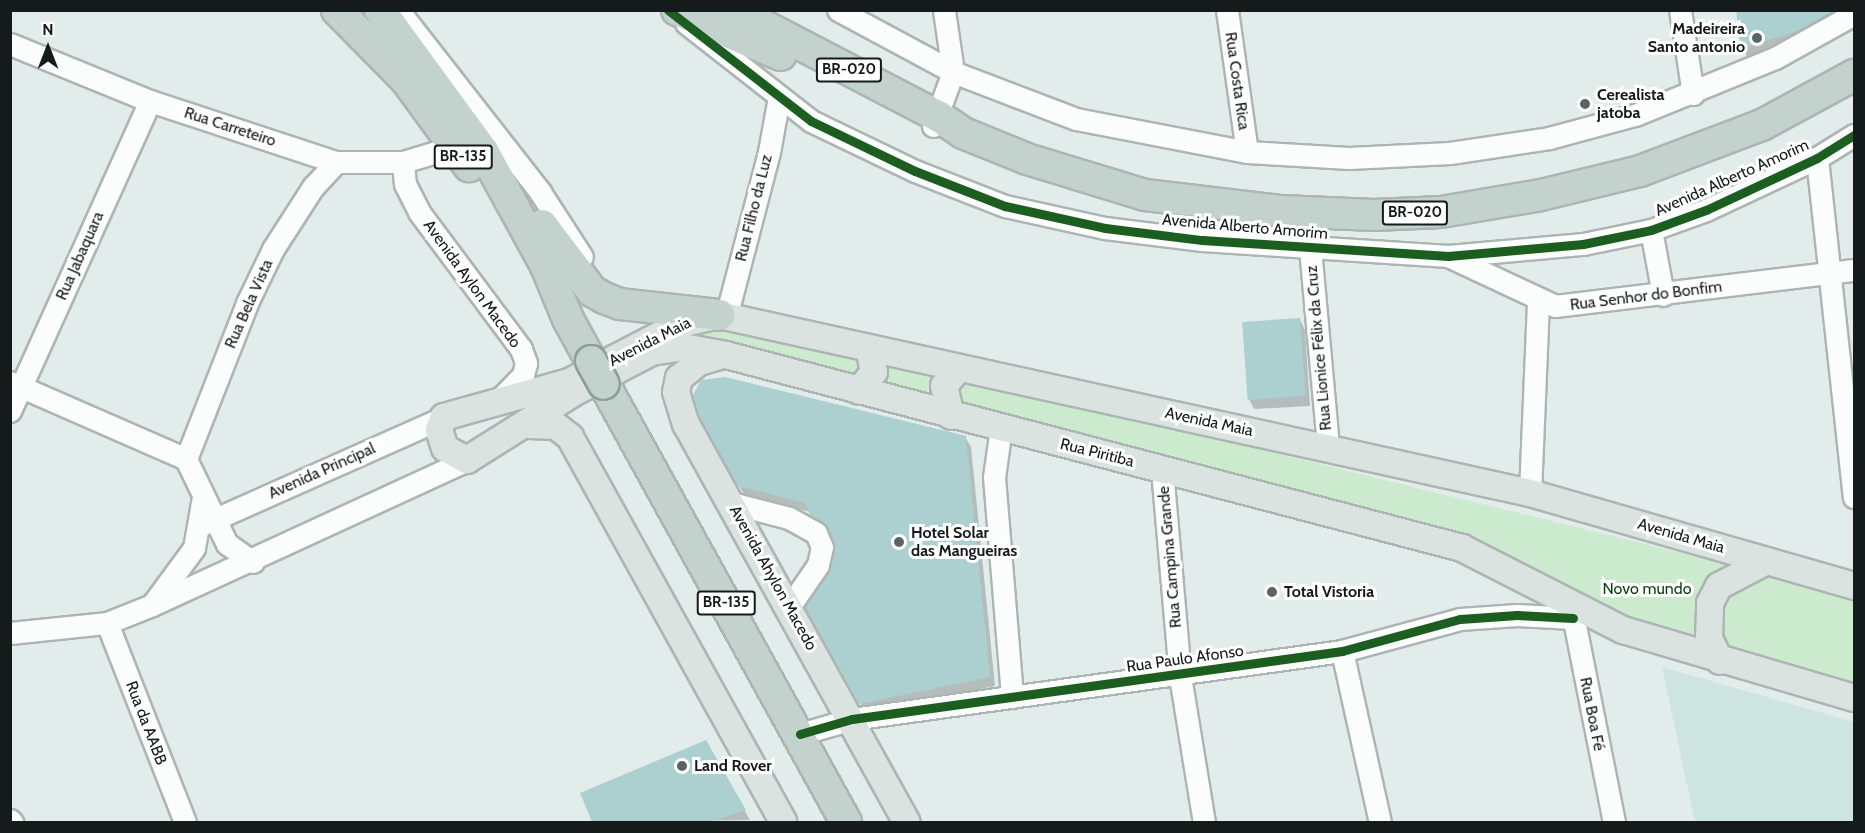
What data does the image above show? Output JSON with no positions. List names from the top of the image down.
{
  "streets": {
    "highway": ["BR-020", "BR-135"],
    "main road": ["Avenida Maia", "Rua Piritiba", "Avenida Ahylon Macedo"],
    "street": [
      "Rua Costa Rica",
      "Rua Carreteiro",
      "Avenida Alberto Amorim",
      "Rua Filho da Luz",
      "Rua Jabaquara",
      "Avenida Aylon Macedo",
      "Rua Senhor do Bonfim",
      "Rua Bela Vista",
      "Rua Lionice Félix da Cruz",
      "Avenida Principal",
      "Rua Campina Grande",
      "Rua Paulo Afonso",
      "Rua Boa Fé",
      "Rua da AABB"
    ]
  },
  "crossings": [
    ["Rua Carreteiro", "BR-135"],
    ["Rua Carreteiro", "Rua Jabaquara"],
    ["Rua Carreteiro", "Avenida Aylon Macedo"],
    ["Rua Carreteiro", "Rua Bela Vista"],
    ["BR-135", "Rua Piritiba"],
    ["BR-135", "Rua Paulo Afonso"],
    ["Avenida Alberto Amorim", "Rua Filho da Luz"],
    ["Avenida Alberto Amorim", "Rua Senhor do Bonfim"],
    ["Avenida Alberto Amorim", "Rua Lionice Félix da Cruz"],
    ["Rua Filho da Luz", "Avenida Maia"],
    ["Avenida Aylon Macedo", "Avenida Maia"],
    ["Avenida Maia", "Rua Lionice Félix da Cruz"],
    ["Avenida Maia", "Avenida Principal"],
    ["Rua Piritiba", "Rua Campina Grande"],
    ["Rua Piritiba", "Avenida Ahylon Macedo"],
    ["Rua Piritiba", "Rua Paulo Afonso"],
    ["Rua Piritiba", "Rua Boa Fé"],
    ["Rua Campina Grande", "Rua Paulo Afonso"],
    ["Avenida Ahylon Macedo", "Rua Paulo Afonso"],
    ["Rua Paulo Afonso", "Rua Boa Fé"]
  ],
  "parks": ["Novo mundo"],
  "places": [
    "Madeireira Santo antonio",
    "Cerealista jatoba",
    "Hotel Solar das Mangueiras",
    "Total Vistoria",
    "Land Rover"
  ],
  "north": "top"
}
